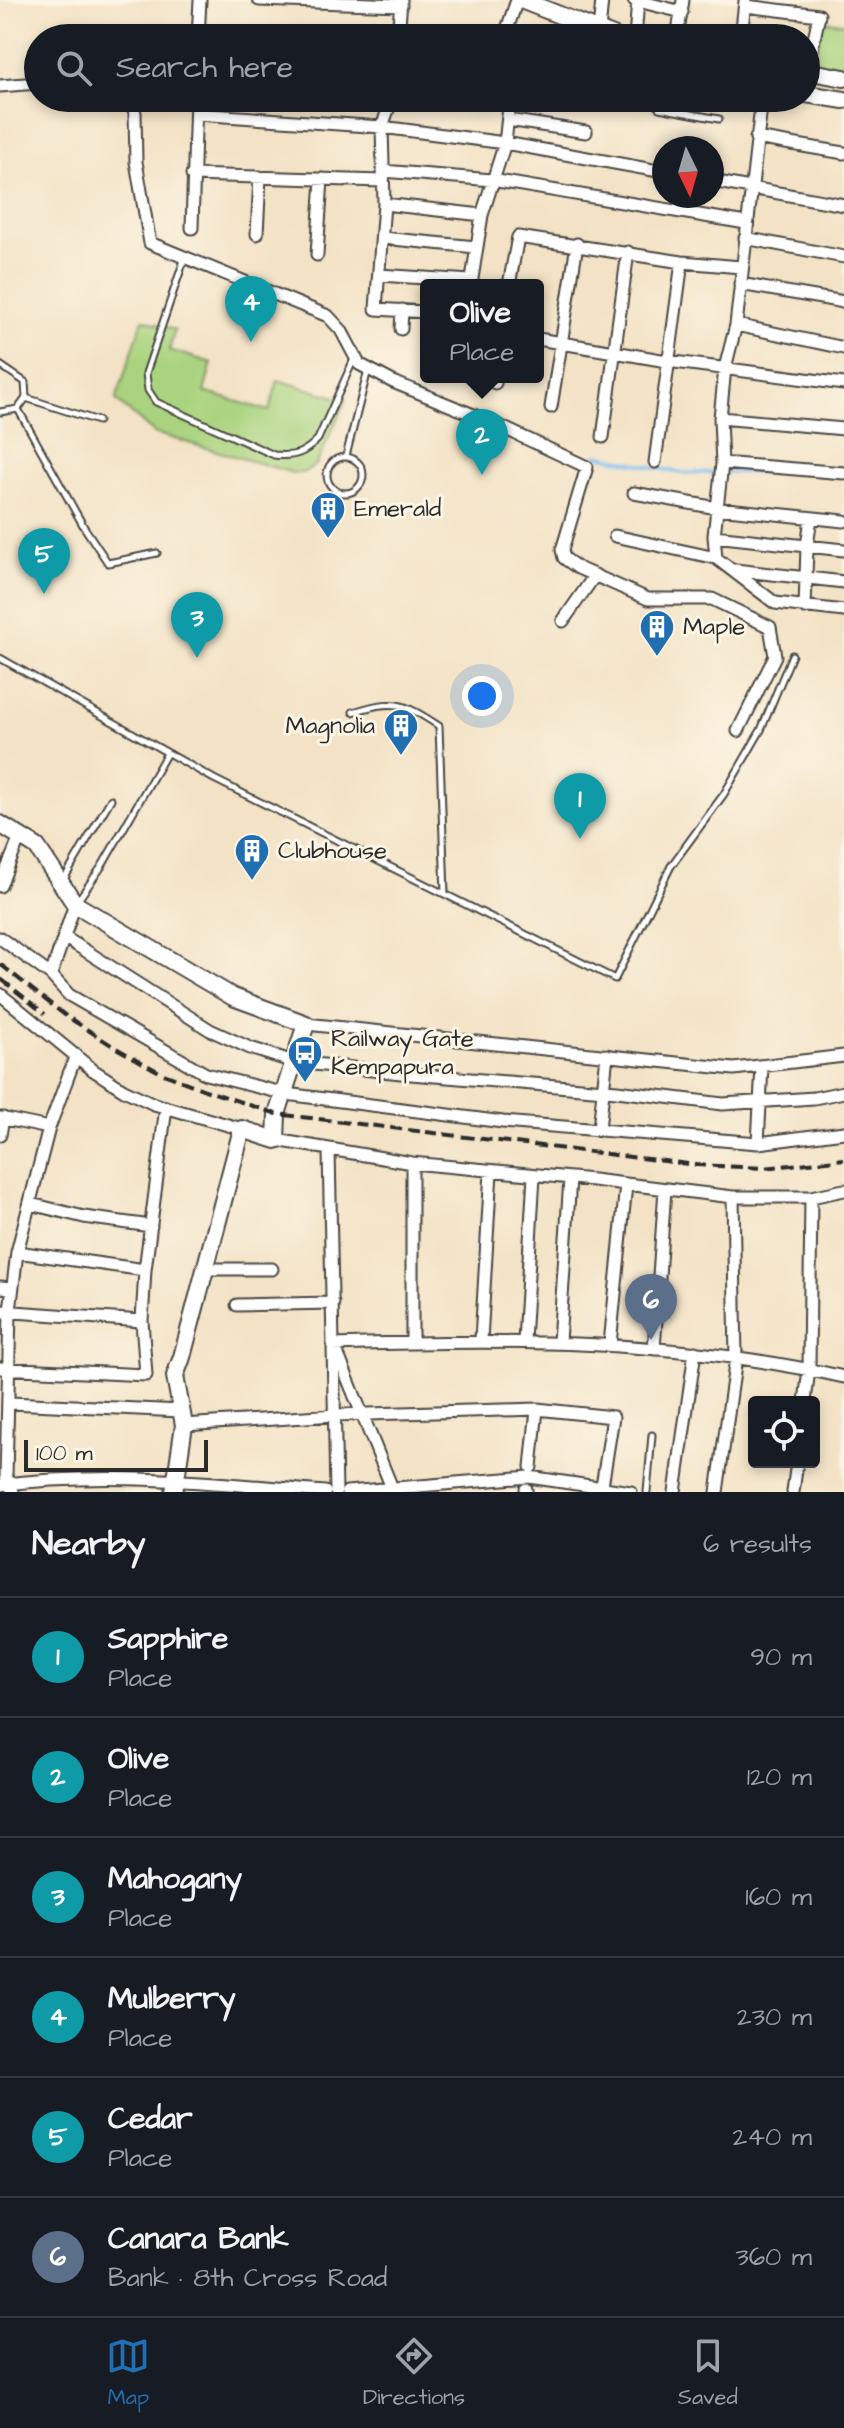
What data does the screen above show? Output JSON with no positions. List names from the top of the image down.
{
  "places": {
    "building": [
      "Emerald",
      "Maple",
      "Magnolia",
      "Clubhouse"
    ],
    "bus stop": ["Railway Gate Kempapura"]
  },
  "scale_bar": "100 m",
  "north": "bottom",
  "page": {
    "search": "Search here",
    "pins": [
      "4",
      "2",
      "5",
      "3",
      "1",
      "6"
    ],
    "popup": ["Olive", "Place"],
    "scale": "100 m",
    "heading": ["Nearby", "6 results"],
    "list": [
      {
        "mark": "1",
        "name": "Sapphire",
        "note": "Place",
        "value": "90 m"
      },
      {
        "mark": "2",
        "name": "Olive",
        "note": "Place",
        "value": "120 m"
      },
      {
        "mark": "3",
        "name": "Mahogany",
        "note": "Place",
        "value": "160 m"
      },
      {
        "mark": "4",
        "name": "Mulberry",
        "note": "Place",
        "value": "230 m"
      },
      {
        "mark": "5",
        "name": "Cedar",
        "note": "Place",
        "value": "240 m"
      },
      {
        "mark": "6",
        "name": "Canara Bank",
        "note": "Bank · 8th Cross Road",
        "value": "360 m"
      }
    ],
    "nav": ["Map", "Directions", "Saved"]
  }
}
